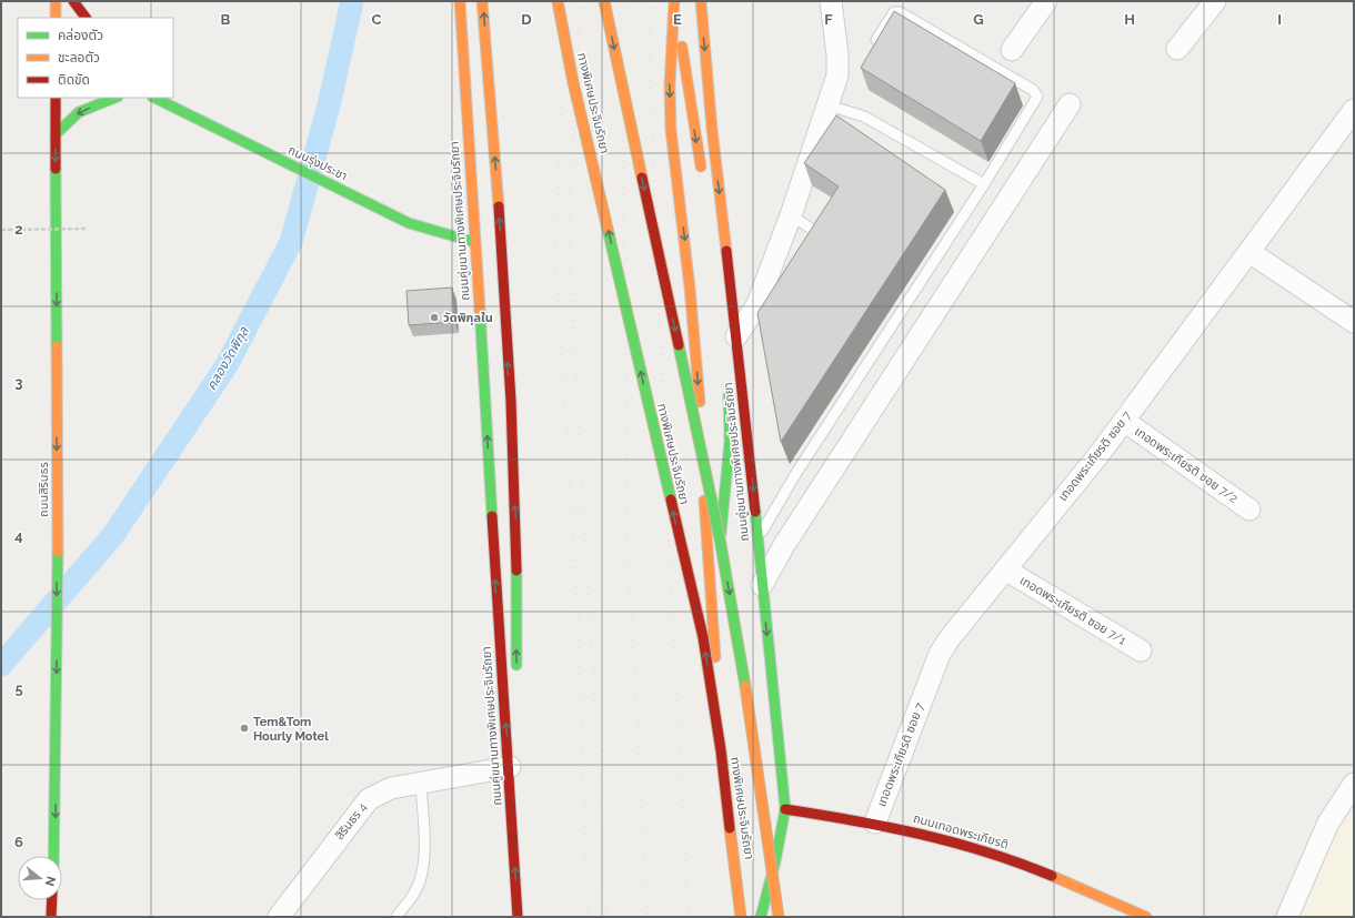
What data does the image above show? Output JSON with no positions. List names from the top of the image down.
{
  "streets": {
    "main road": [
      "ทางพิเศษประจิมรัถยา",
      "ถนนรุ่งประชา",
      "ถนนคู่ขนานทางพิเศษประจิมรัถยา",
      "ถนนสิรินธร",
      "ถนนเทอดพระเกียรติ"
    ],
    "street": [
      "เทอดพระเกียรติ ซอย 7",
      "เทอดพระเกียรติ ซอย 7/2",
      "เทอดพระเกียรติ ซอย 7/1",
      "สิรินธร 4"
    ]
  },
  "crossings": [
    ["ถนนรุ่งประชา", "ถนนคู่ขนานทางพิเศษประจิมรัถยา"],
    ["ถนนคู่ขนานทางพิเศษประจิมรัถยา", "สิรินธร 4"],
    ["ถนนคู่ขนานทางพิเศษประจิมรัถยา", "ถนนเทอดพระเกียรติ"],
    ["เทอดพระเกียรติ ซอย 7", "เทอดพระเกียรติ ซอย 7/2"],
    ["เทอดพระเกียรติ ซอย 7", "เทอดพระเกียรติ ซอย 7/1"],
    ["เทอดพระเกียรติ ซอย 7", "ถนนเทอดพระเกียรติ"]
  ],
  "one_way": ["ถนนสิรินธร"],
  "water": ["คลองวัดพิกุล"],
  "places": ["วัดพิกุลใน", "Tem&Tom Hourly Motel"],
  "legend": ["คล่องตัว", "ชะลอตัว", "ติดขัด"],
  "north": "right",
  "grid": {
    "columns": [
      "B",
      "C",
      "D",
      "E",
      "F",
      "G",
      "H",
      "I"
    ],
    "rows": [
      "2",
      "3",
      "4",
      "5",
      "6"
    ]
  }
}
